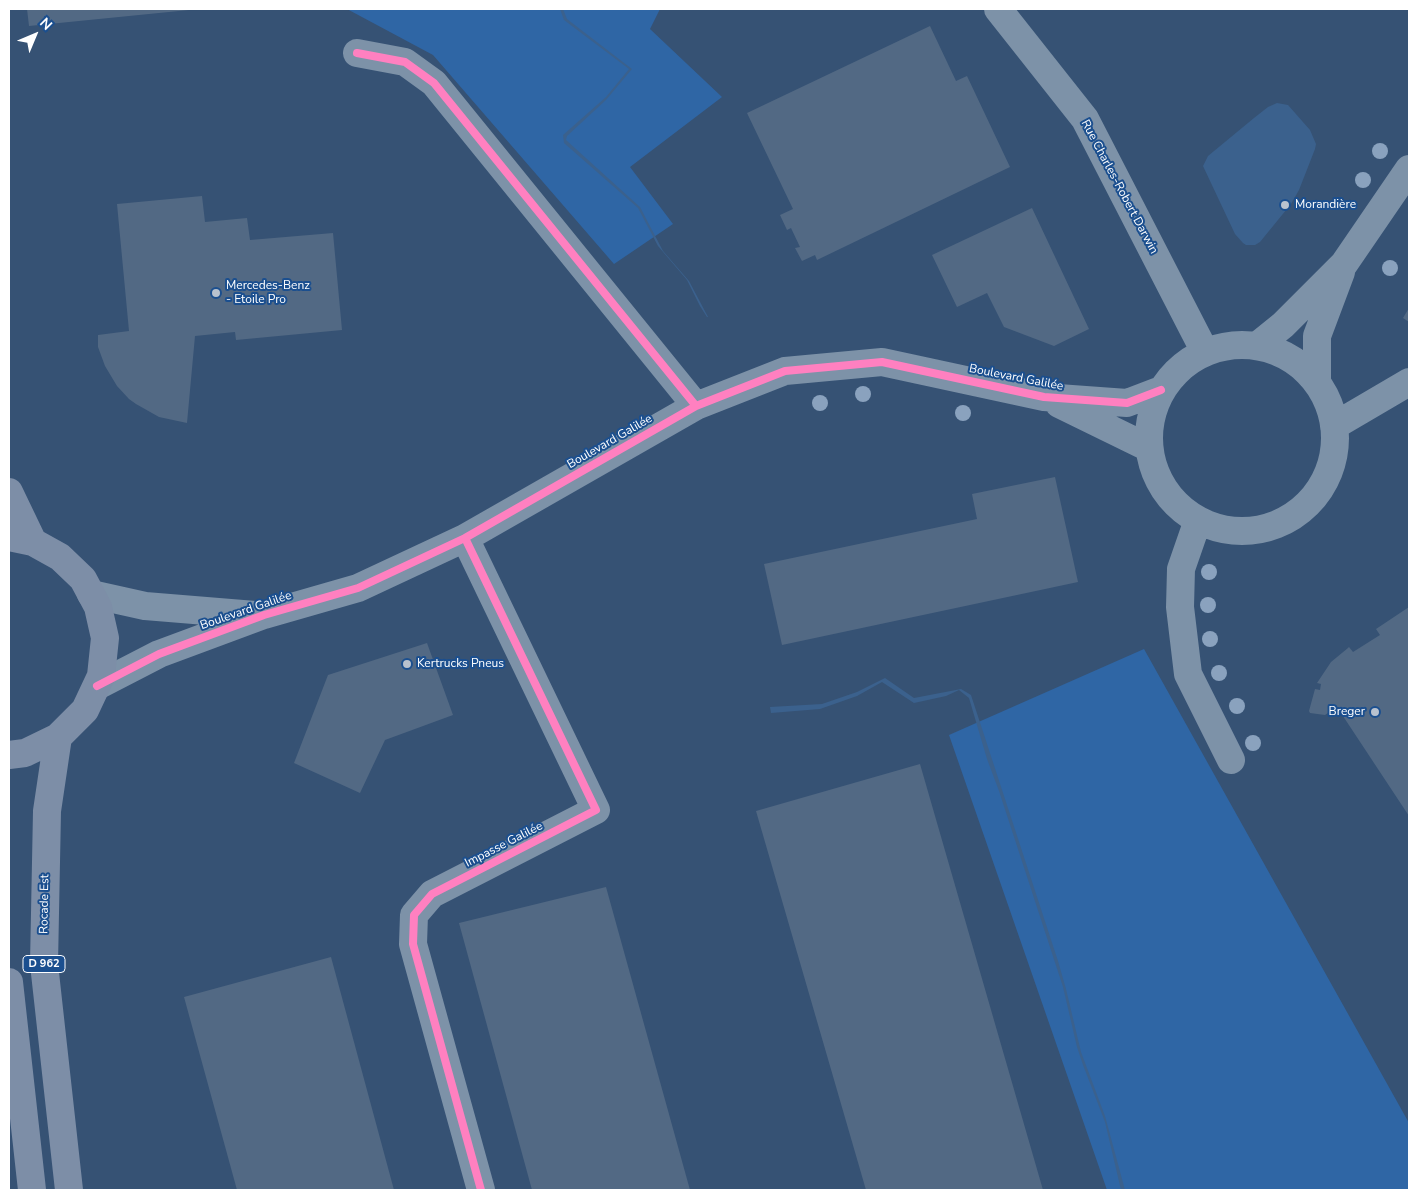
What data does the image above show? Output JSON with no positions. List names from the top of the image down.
{
  "streets": {
    "main road": ["Rocade Est", "D 962"],
    "street": ["Rue Charles-Robert Darwin", "Boulevard Galilée", "Impasse Galilée"]
  },
  "crossings": [
    ["Boulevard Galilée", "Impasse Galilée"]
  ],
  "places": [
    "Morandière",
    "Mercedes-Benz - Etoile Pro",
    "Kertrucks Pneus",
    "Breger"
  ],
  "north": "top right"
}
